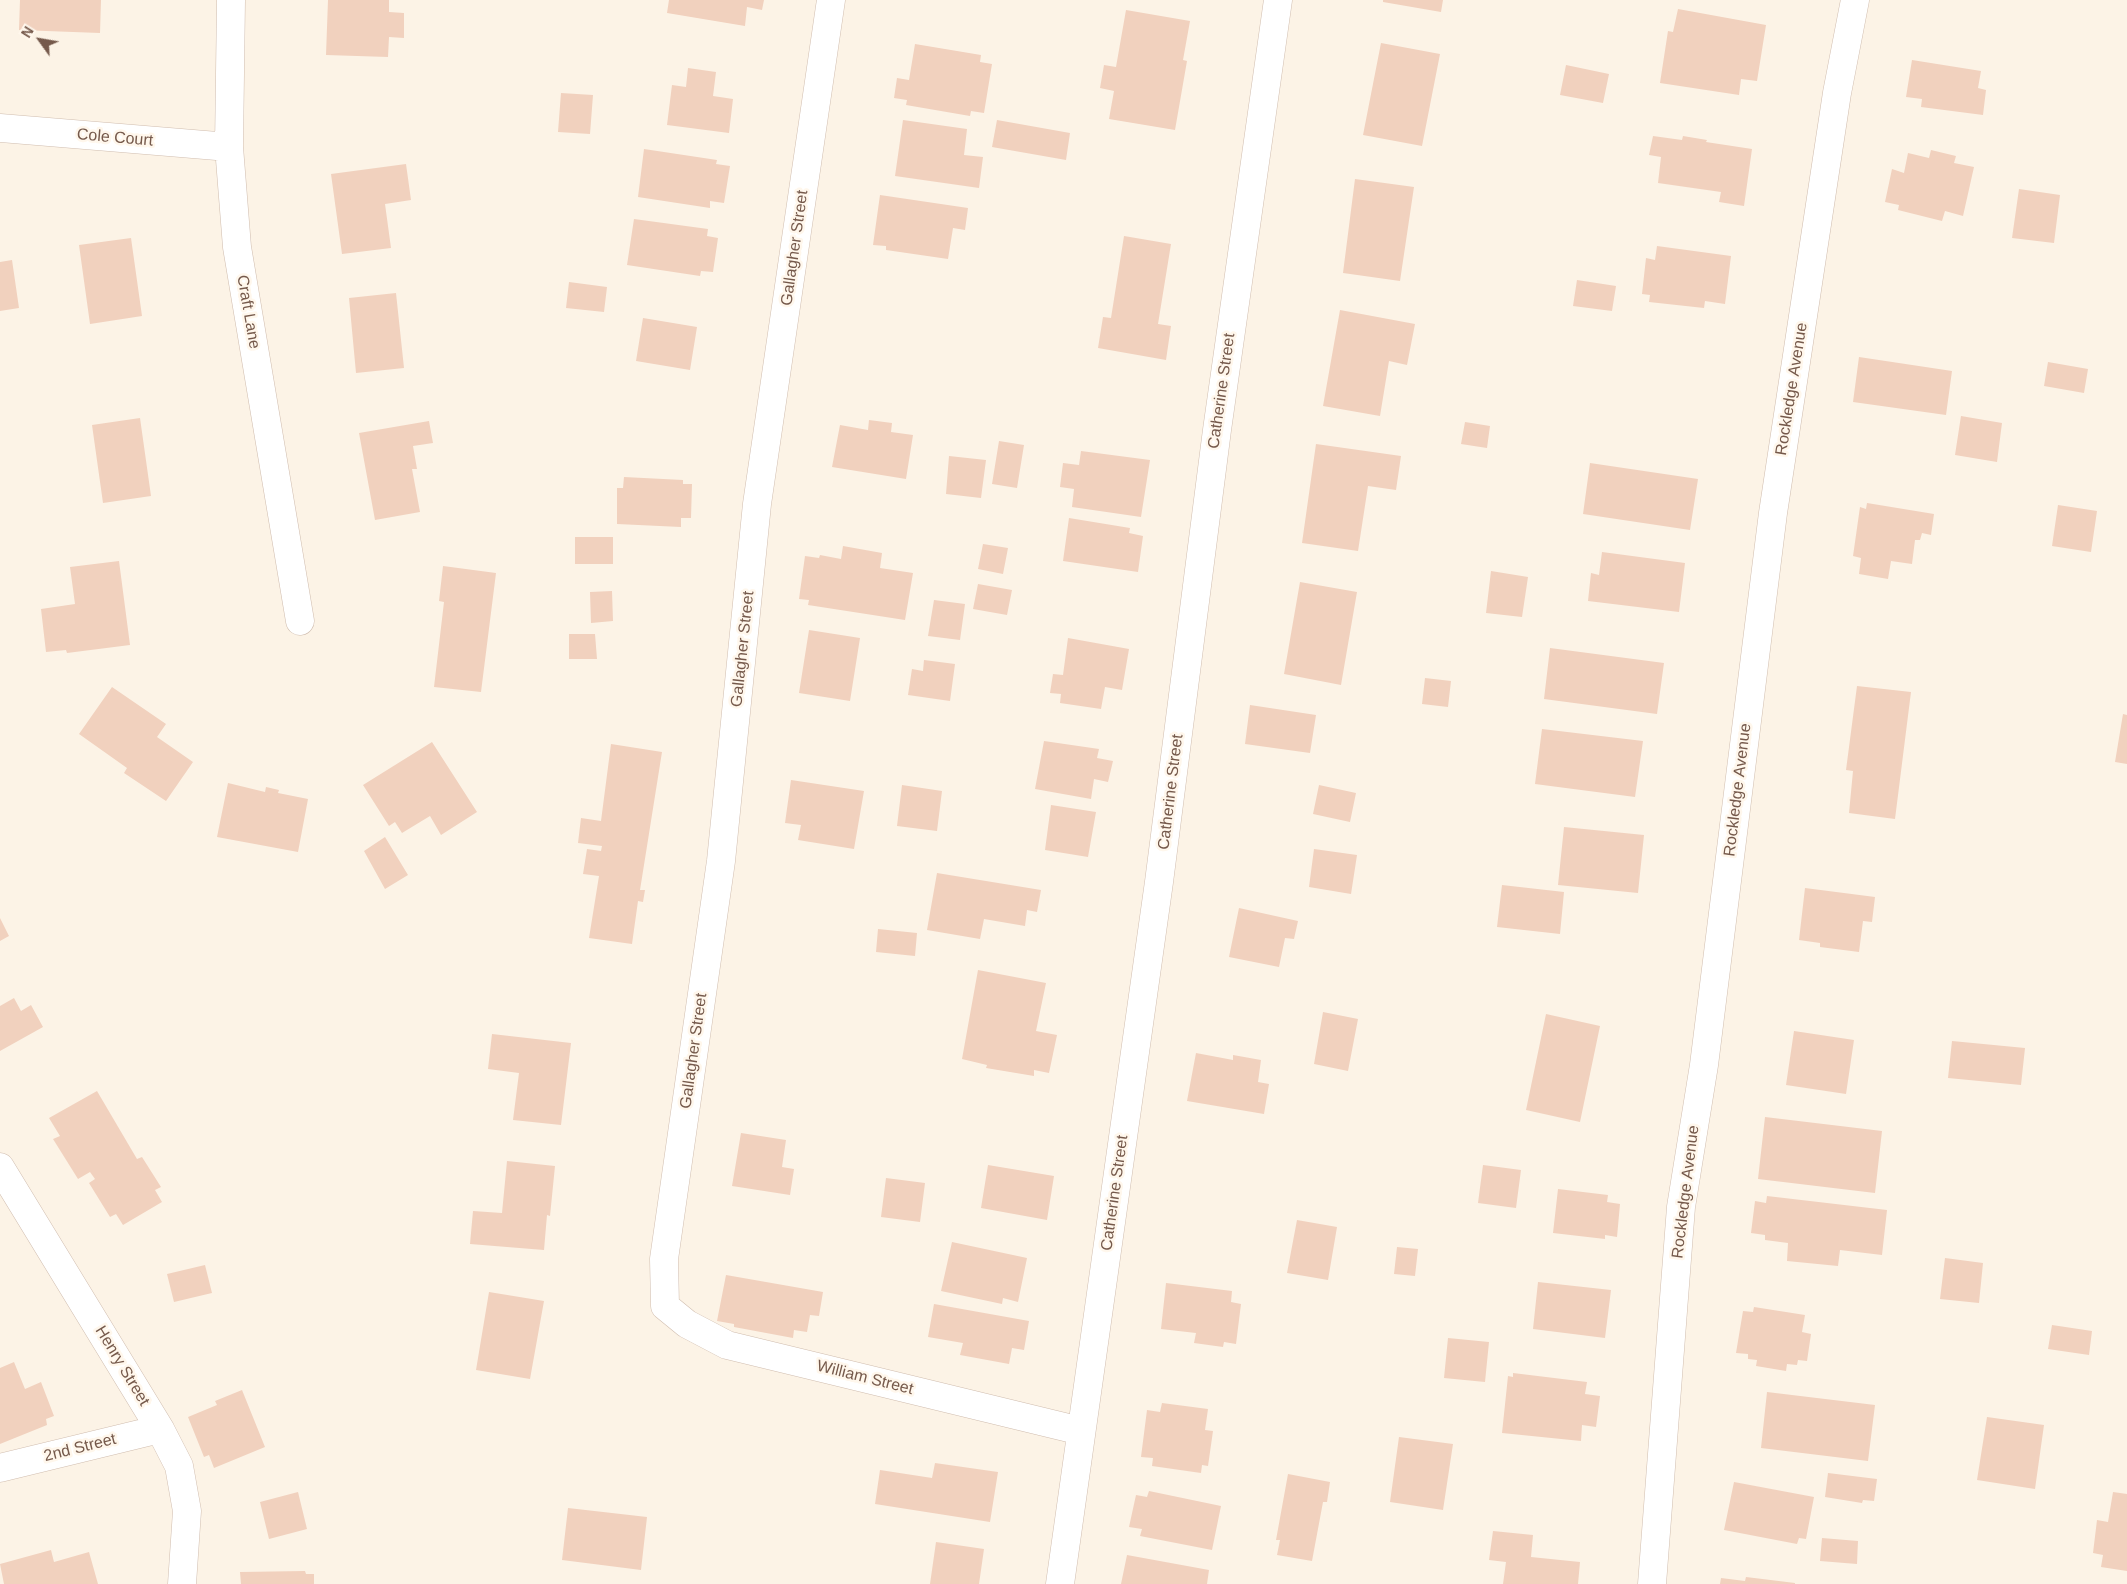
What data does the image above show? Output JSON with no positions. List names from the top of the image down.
{
  "streets": {
    "street": [
      "Cole Court",
      "Gallagher Street",
      "Craft Lane",
      "Rockledge Avenue",
      "Catherine Street",
      "Henry Street",
      "William Street",
      "2nd Street"
    ]
  },
  "crossings": [
    ["Cole Court", "Craft Lane"],
    ["Gallagher Street", "William Street"],
    ["Catherine Street", "William Street"],
    ["Henry Street", "2nd Street"]
  ],
  "north": "top left"
}
